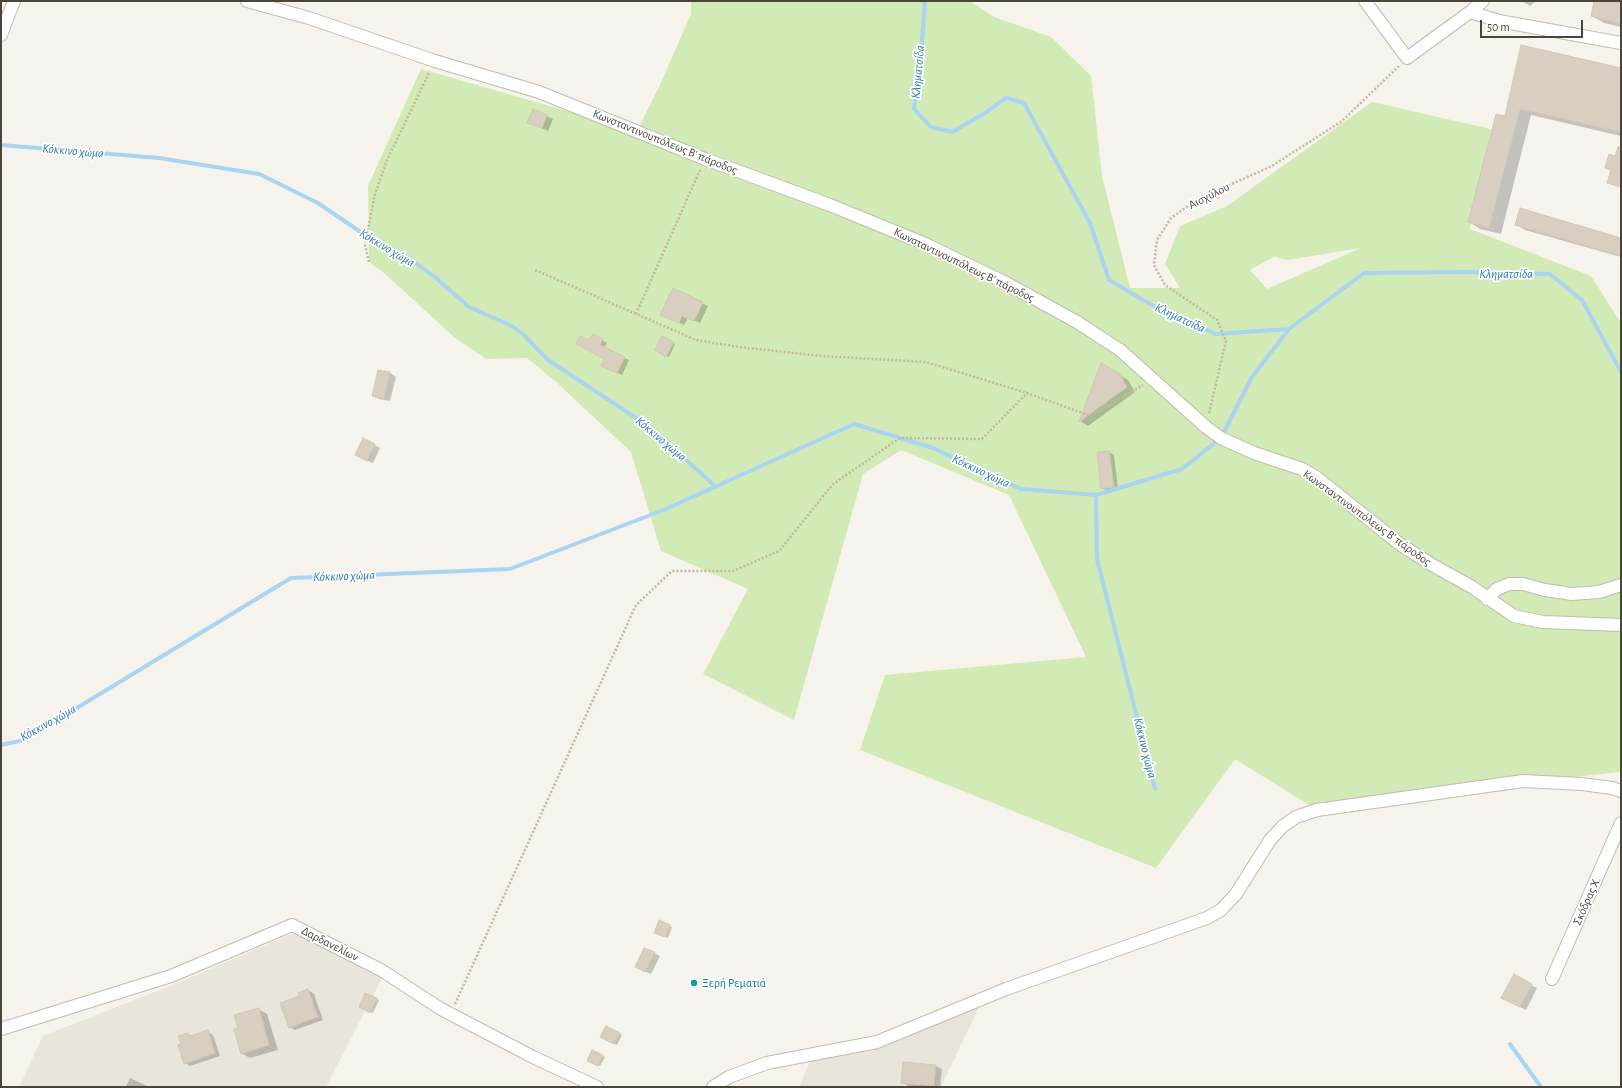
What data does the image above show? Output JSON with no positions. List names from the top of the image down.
{
  "streets": {
    "street": ["Κωνσταντινουπόλεως Β' πάροδος", "Σκόδρας Χ.", "Δαρδανελίων"],
    "path": ["Αισχύλου"]
  },
  "crossings": [
    ["Κωνσταντινουπόλεως Β' πάροδος", "Αισχύλου"]
  ],
  "water": ["Κληματσίδα", "Κόκκινο χώμα"],
  "places": ["Ξερή Ρεματιά"],
  "scale_bar": "50 m"
}
